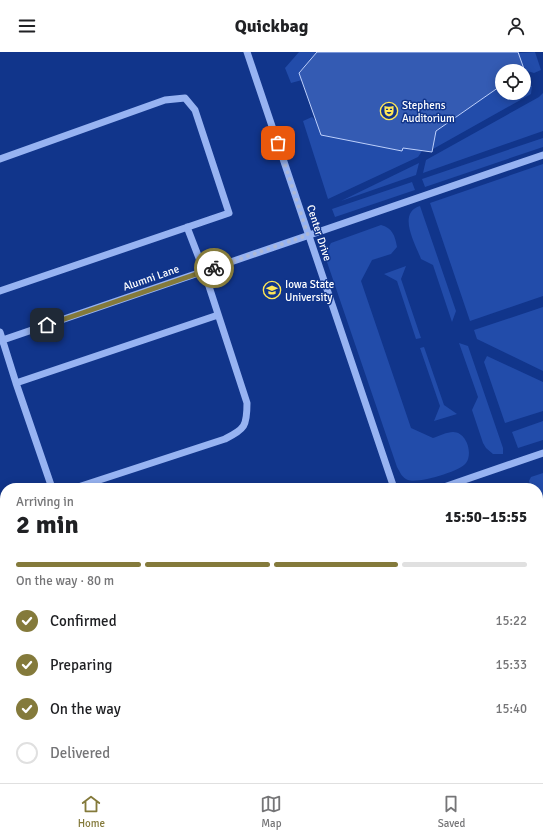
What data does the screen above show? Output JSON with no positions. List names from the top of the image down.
{
  "streets": {
    "street": ["Center Drive", "Alumni Lane"]
  },
  "crossings": [
    ["Center Drive", "Alumni Lane"]
  ],
  "places": {
    "theatre": ["Stephens Auditorium"],
    "school or university": ["Iowa State University"]
  },
  "page": {
    "header": "Quickbag",
    "heading": ["2 min", "Arriving in", "15:50–15:55"],
    "bar": "On the way · 80 m",
    "list": [
      ["Confirmed", "15:22"],
      ["Preparing", "15:33"],
      ["On the way", "15:40"],
      "Delivered"
    ],
    "tabs": ["Home", "Map", "Saved"]
  }
}
